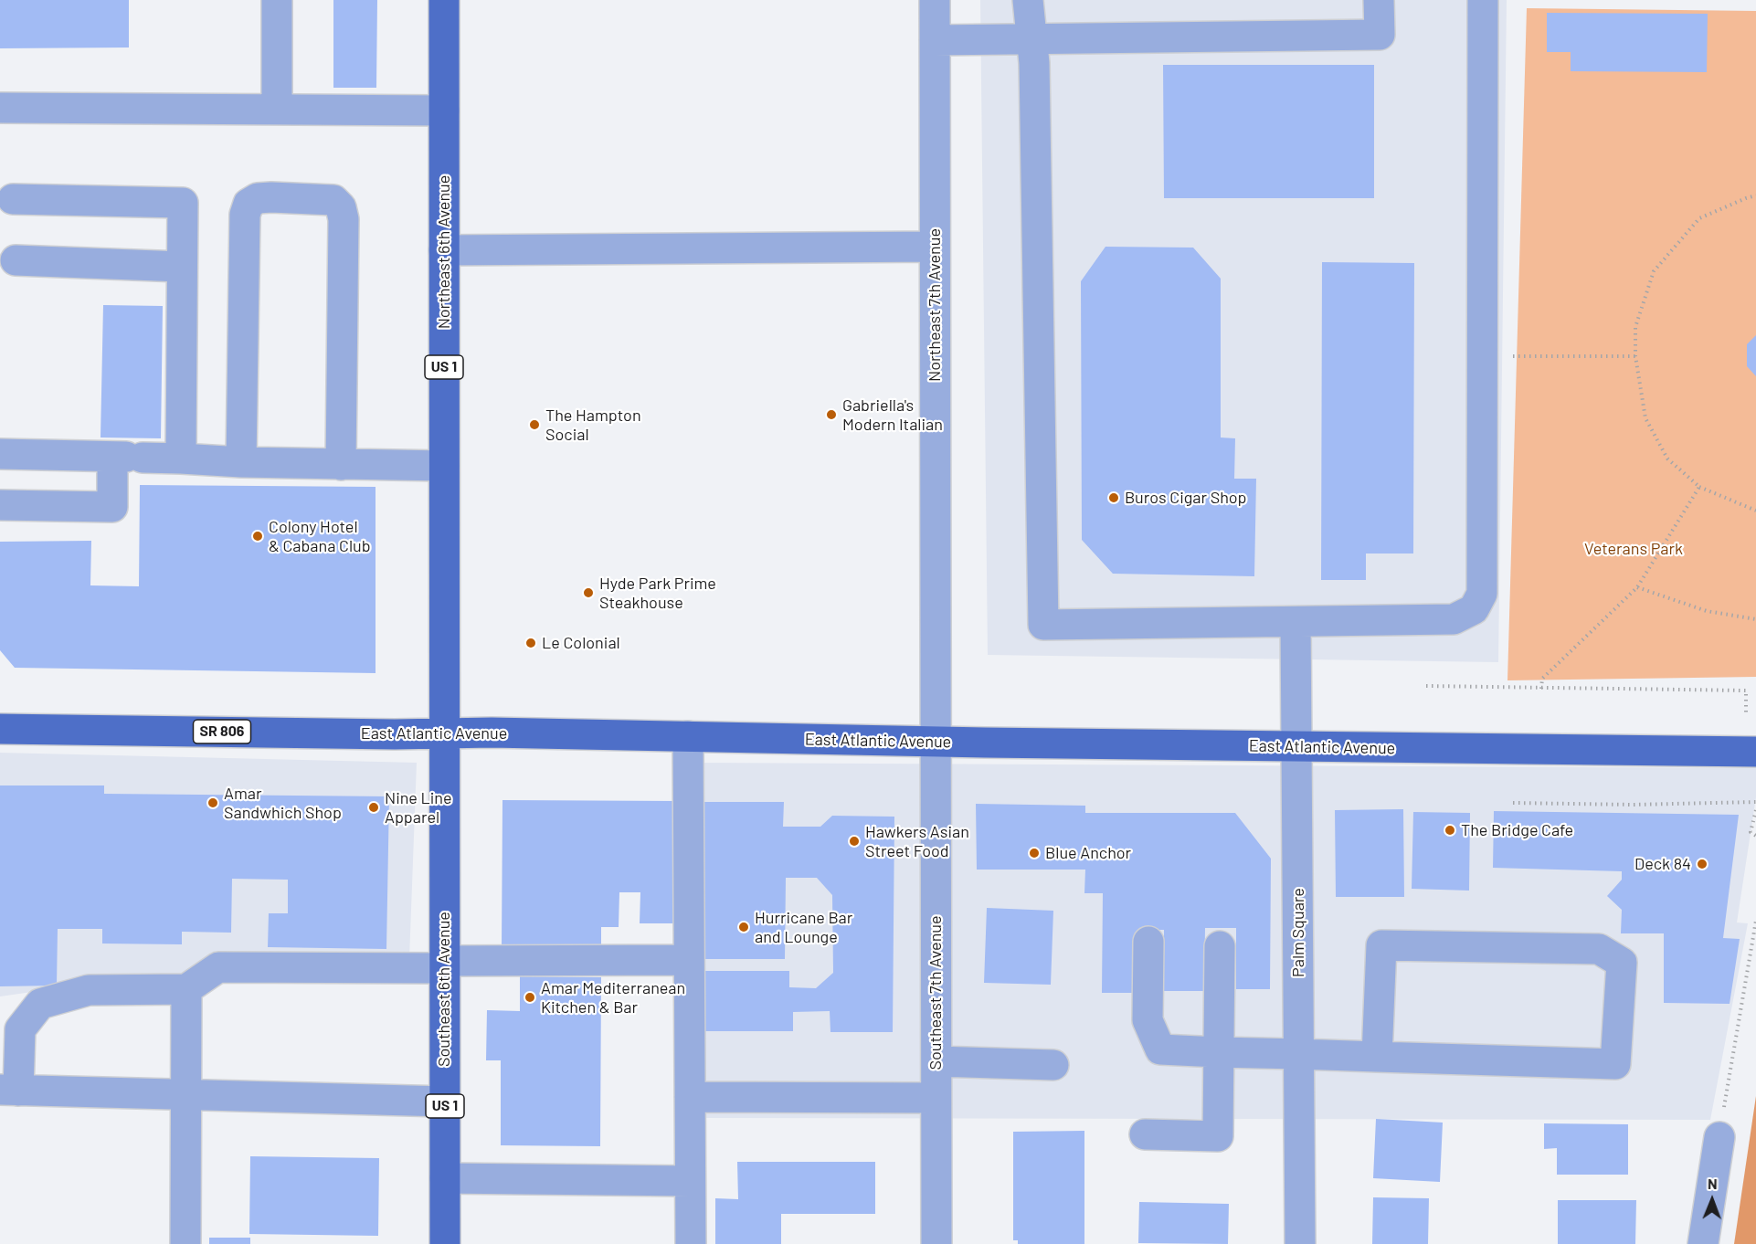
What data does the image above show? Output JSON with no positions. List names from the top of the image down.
{
  "streets": {
    "main road": [
      "Northeast 6th Avenue",
      "US 1",
      "SR 806",
      "East Atlantic Avenue",
      "Southeast 6th Avenue"
    ],
    "street": ["Northeast 7th Avenue", "Palm Square", "Southeast 7th Avenue"]
  },
  "crossings": [
    ["Northeast 6th Avenue", "East Atlantic Avenue"],
    ["Northeast 6th Avenue", "Southeast 6th Avenue"],
    ["Northeast 7th Avenue", "East Atlantic Avenue"],
    ["Northeast 7th Avenue", "Southeast 7th Avenue"],
    ["East Atlantic Avenue", "Palm Square"],
    ["East Atlantic Avenue", "Southeast 6th Avenue"],
    ["East Atlantic Avenue", "Southeast 7th Avenue"]
  ],
  "parks": ["Veterans Park"],
  "places": [
    "Gabriella's Modern Italian",
    "The Hampton Social",
    "Buros Cigar Shop",
    "Colony Hotel & Cabana Club",
    "Hyde Park Prime Steakhouse",
    "Le Colonial",
    "Amar Sandwhich Shop",
    "Nine Line Apparel",
    "The Bridge Cafe",
    "Hawkers Asian Street Food",
    "Blue Anchor",
    "Deck 84",
    "Hurricane Bar and Lounge",
    "Amar Mediterranean Kitchen & Bar"
  ],
  "north": "top"
}
